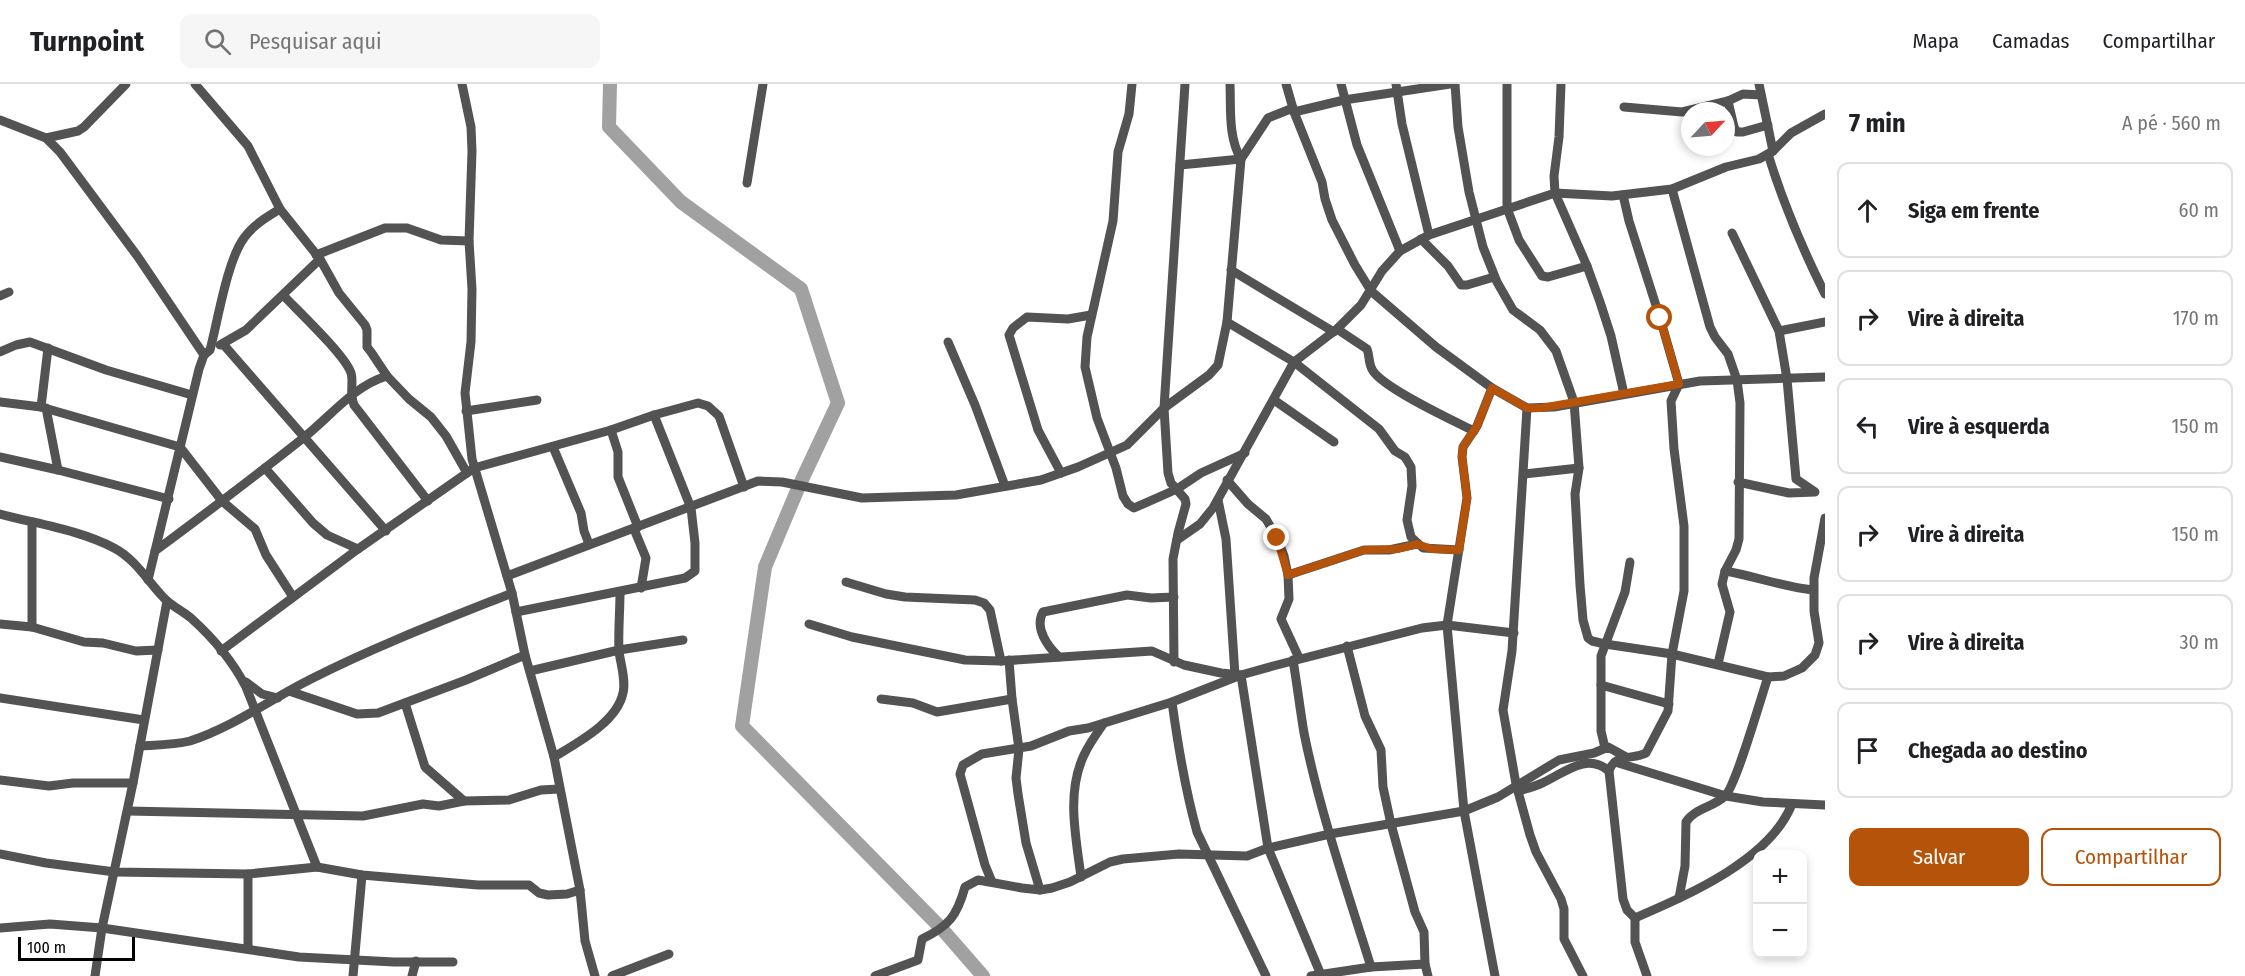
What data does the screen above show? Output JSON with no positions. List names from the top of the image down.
{
  "scale_bar": "100 m",
  "north": "top right",
  "page": {
    "header": "Turnpoint",
    "search": "Pesquisar aqui",
    "nav": ["Mapa", "Camadas", "Compartilhar"],
    "heading": ["7 min", "A pé · 560 m"],
    "list": [
      ["Siga em frente", "60 m"],
      ["Vire à direita", "170 m"],
      ["Vire à esquerda", "150 m"],
      ["Vire à direita", "150 m"],
      ["Vire à direita", "30 m"],
      "Chegada ao destino"
    ],
    "buttons": ["Salvar", "Compartilhar"],
    "map_buttons": ["+", "−"],
    "scale": "100 m"
  }
}
